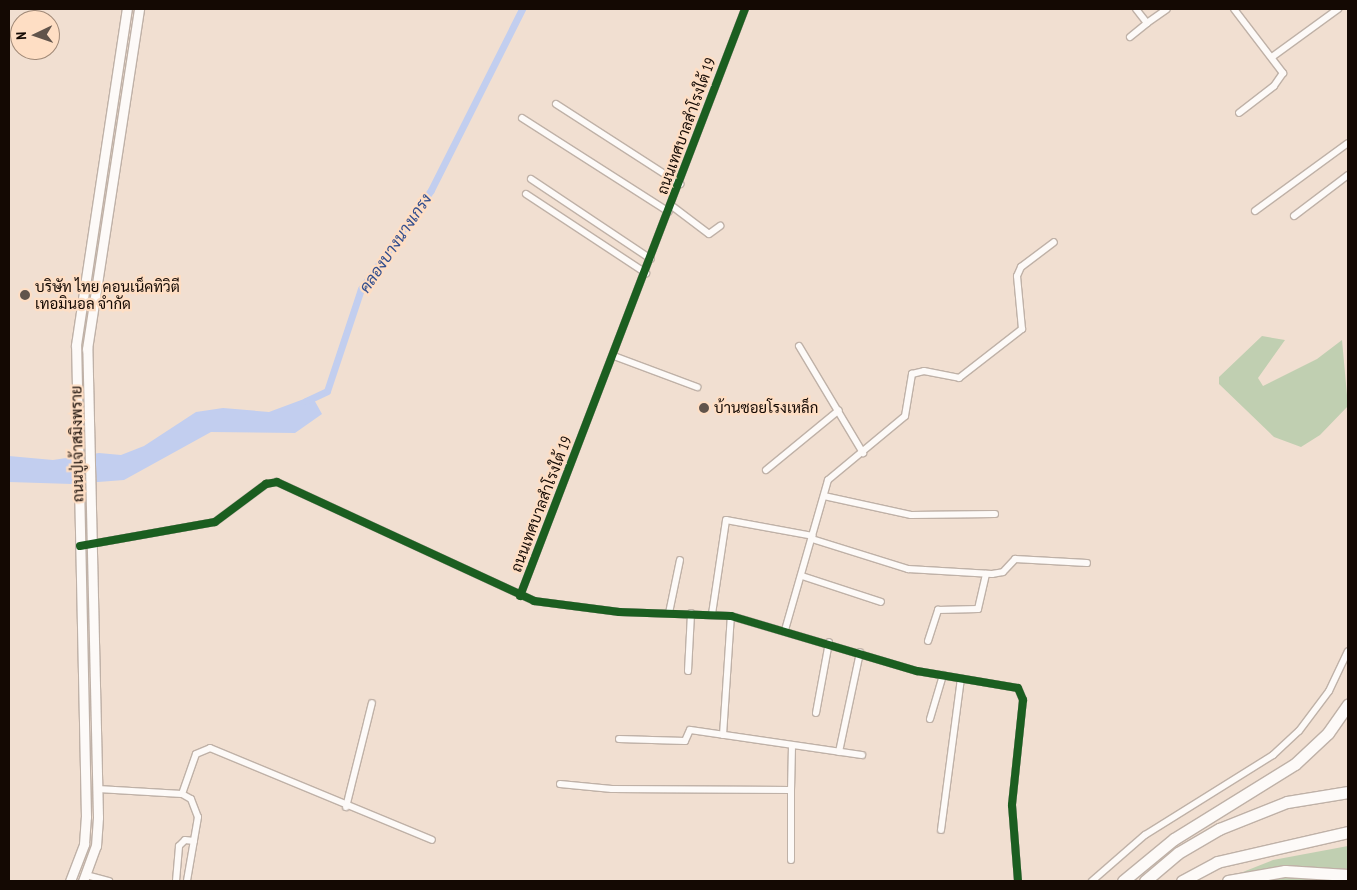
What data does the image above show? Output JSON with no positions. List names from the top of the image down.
{
  "streets": {
    "main road": ["ถนนปู่เจ้าสมิงพราย"],
    "street": ["ถนนเทศบาลสำโรงใต้ 19"]
  },
  "crossings": [
    ["ถนนเทศบาลสำโรงใต้ 19", "ถนนปู่เจ้าสมิงพราย"]
  ],
  "water": ["คลองบางนางเกรง"],
  "places": ["บริษัท ไทย คอนเน็คทิวิตี เทอมินอล จำกัด", "บ้านซอยโรงเหล็ก"],
  "north": "left"
}
